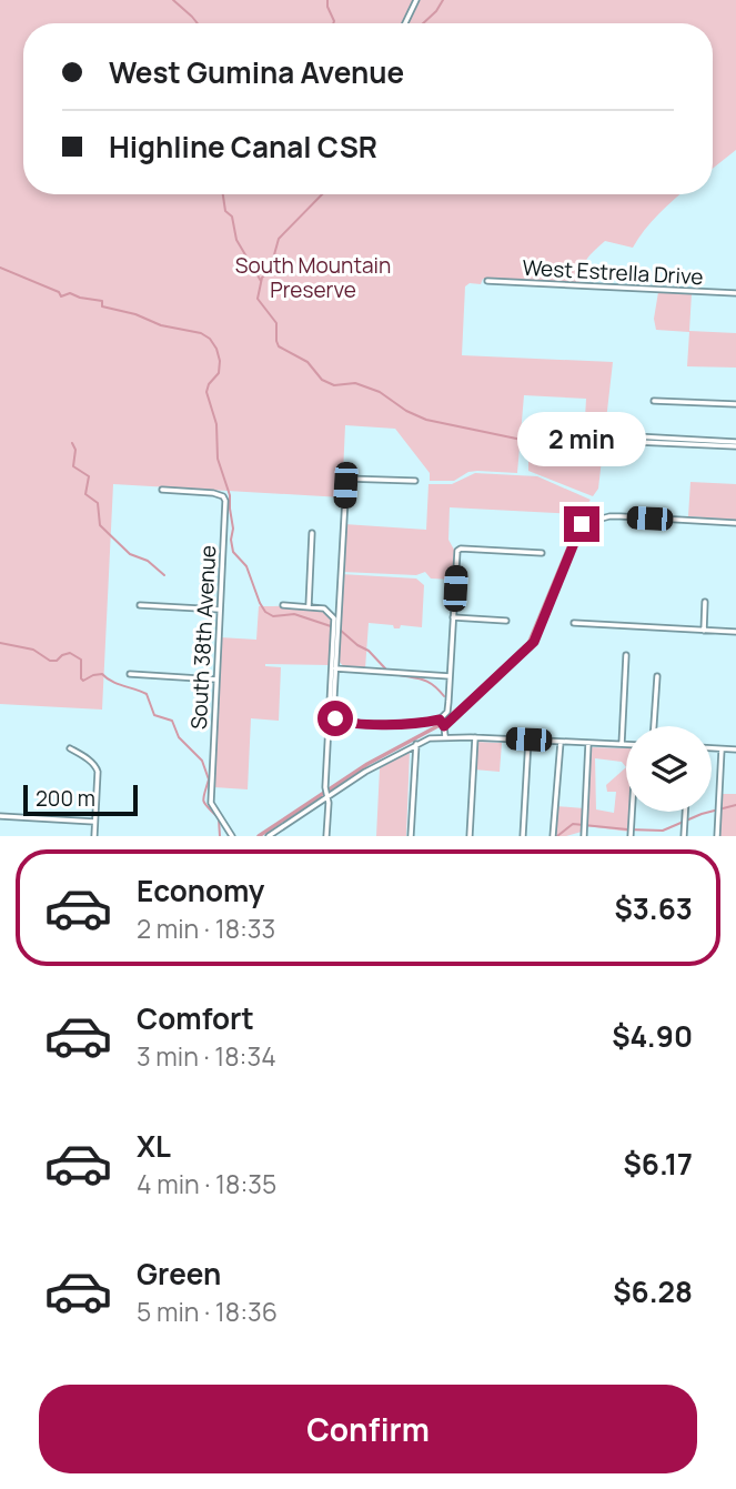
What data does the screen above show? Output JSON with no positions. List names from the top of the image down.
{
  "streets": {
    "street": ["West Estrella Drive", "South 38th Avenue"]
  },
  "parks": ["South Mountain Preserve"],
  "scale_bar": "200 m",
  "page": {
    "banner": ["West Gumina Avenue", "Highline Canal CSR"],
    "bubble": "2 min",
    "scale": "200 m",
    "list": [
      {
        "name": "Economy",
        "note": "2 min · 18:33",
        "value": "$3.63"
      },
      {
        "name": "Comfort",
        "note": "3 min · 18:34",
        "value": "$4.90"
      },
      {
        "name": "XL",
        "note": "4 min · 18:35",
        "value": "$6.17"
      },
      {
        "name": "Green",
        "note": "5 min · 18:36",
        "value": "$6.28"
      }
    ],
    "buttons": "Confirm"
  }
}
